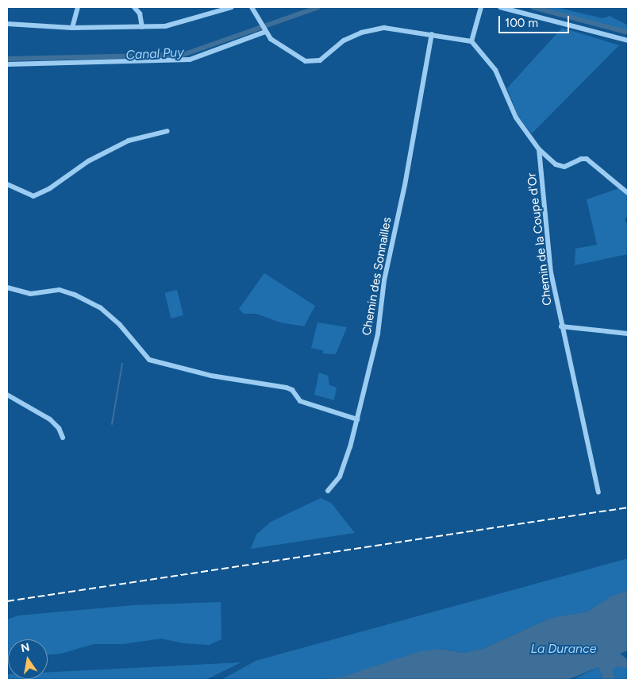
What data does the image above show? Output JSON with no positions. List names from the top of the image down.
{
  "streets": {
    "street": ["Chemin de la Coupe d'Or", "Chemin des Sonnailles"]
  },
  "water": ["Canal Puy", "La Durance"],
  "scale_bar": "100 m",
  "north": "top"
}
